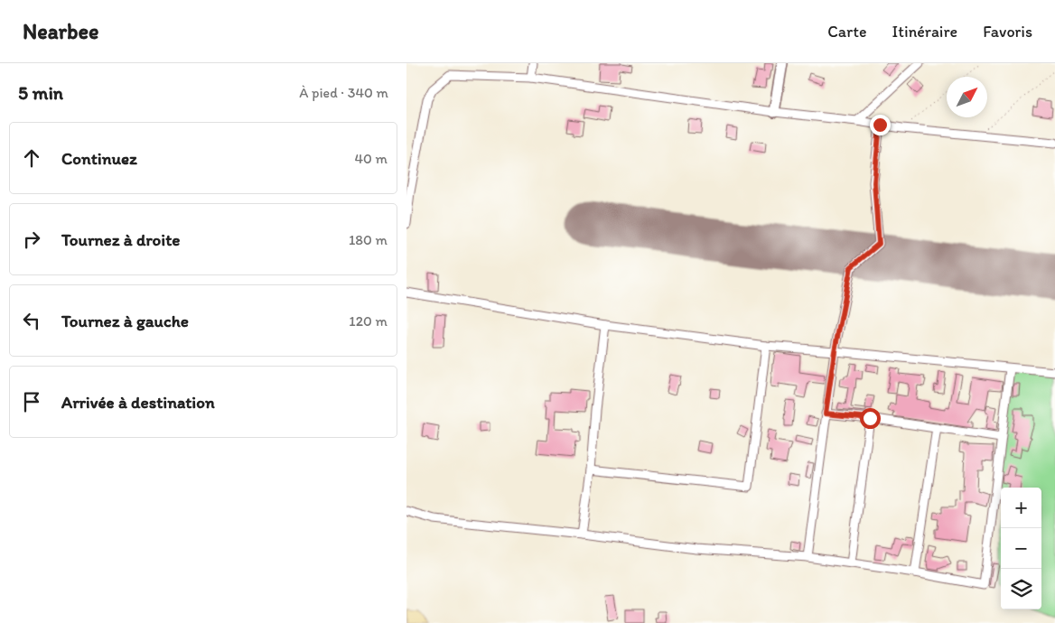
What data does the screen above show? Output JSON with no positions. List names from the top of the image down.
{
  "north": "top right",
  "page": {
    "header": "Nearbee",
    "nav": ["Carte", "Itinéraire", "Favoris"],
    "heading": ["5 min", "À pied · 340 m"],
    "list": [
      ["Continuez", "40 m"],
      ["Tournez à droite", "180 m"],
      ["Tournez à gauche", "120 m"],
      "Arrivée à destination"
    ],
    "map_buttons": ["+", "−"]
  }
}
